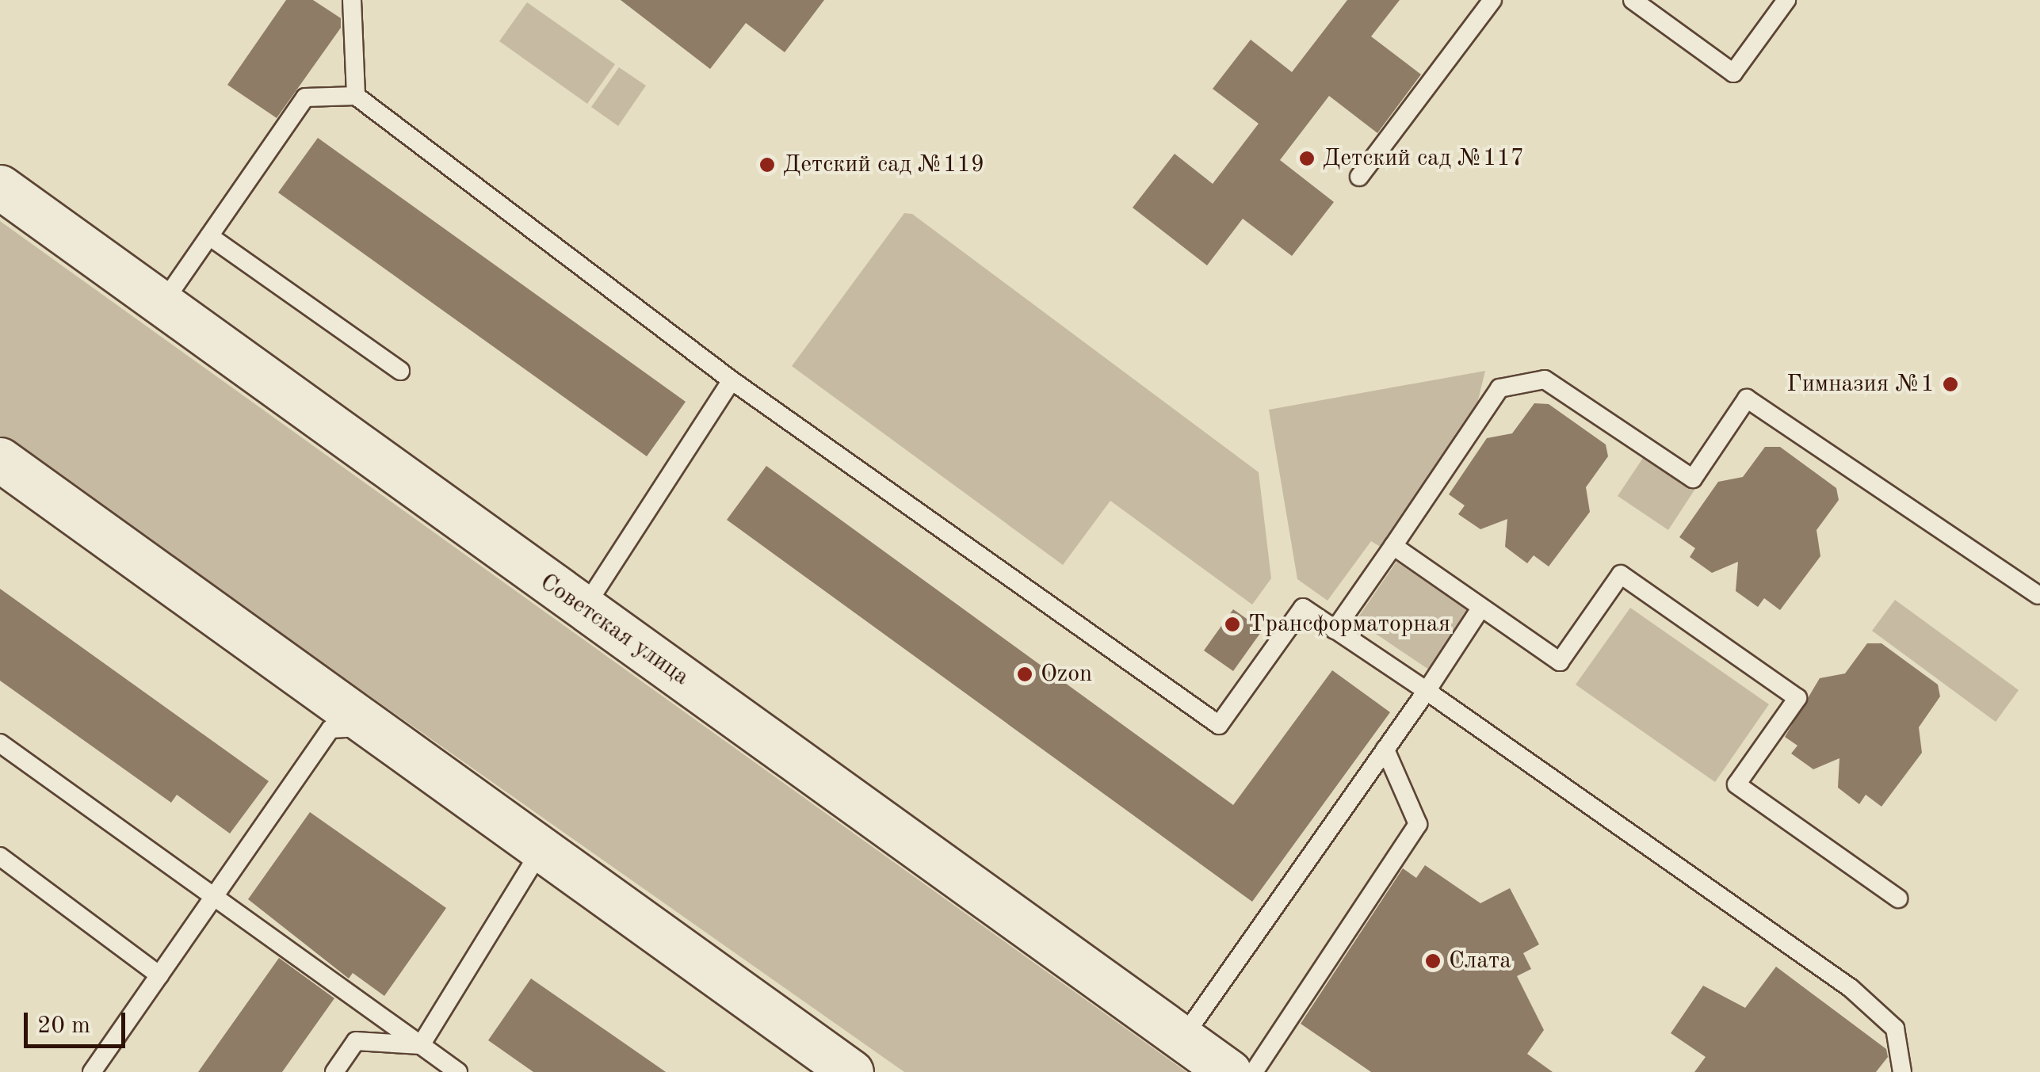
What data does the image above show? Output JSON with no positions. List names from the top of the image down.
{
  "streets": {
    "street": ["Советская улица"]
  },
  "places": [
    "Детский сад №117",
    "Детский сад №119",
    "Гимназия №1",
    "Трансформаторная",
    "Ozon",
    "Слата"
  ],
  "scale_bar": "20 m"
}
